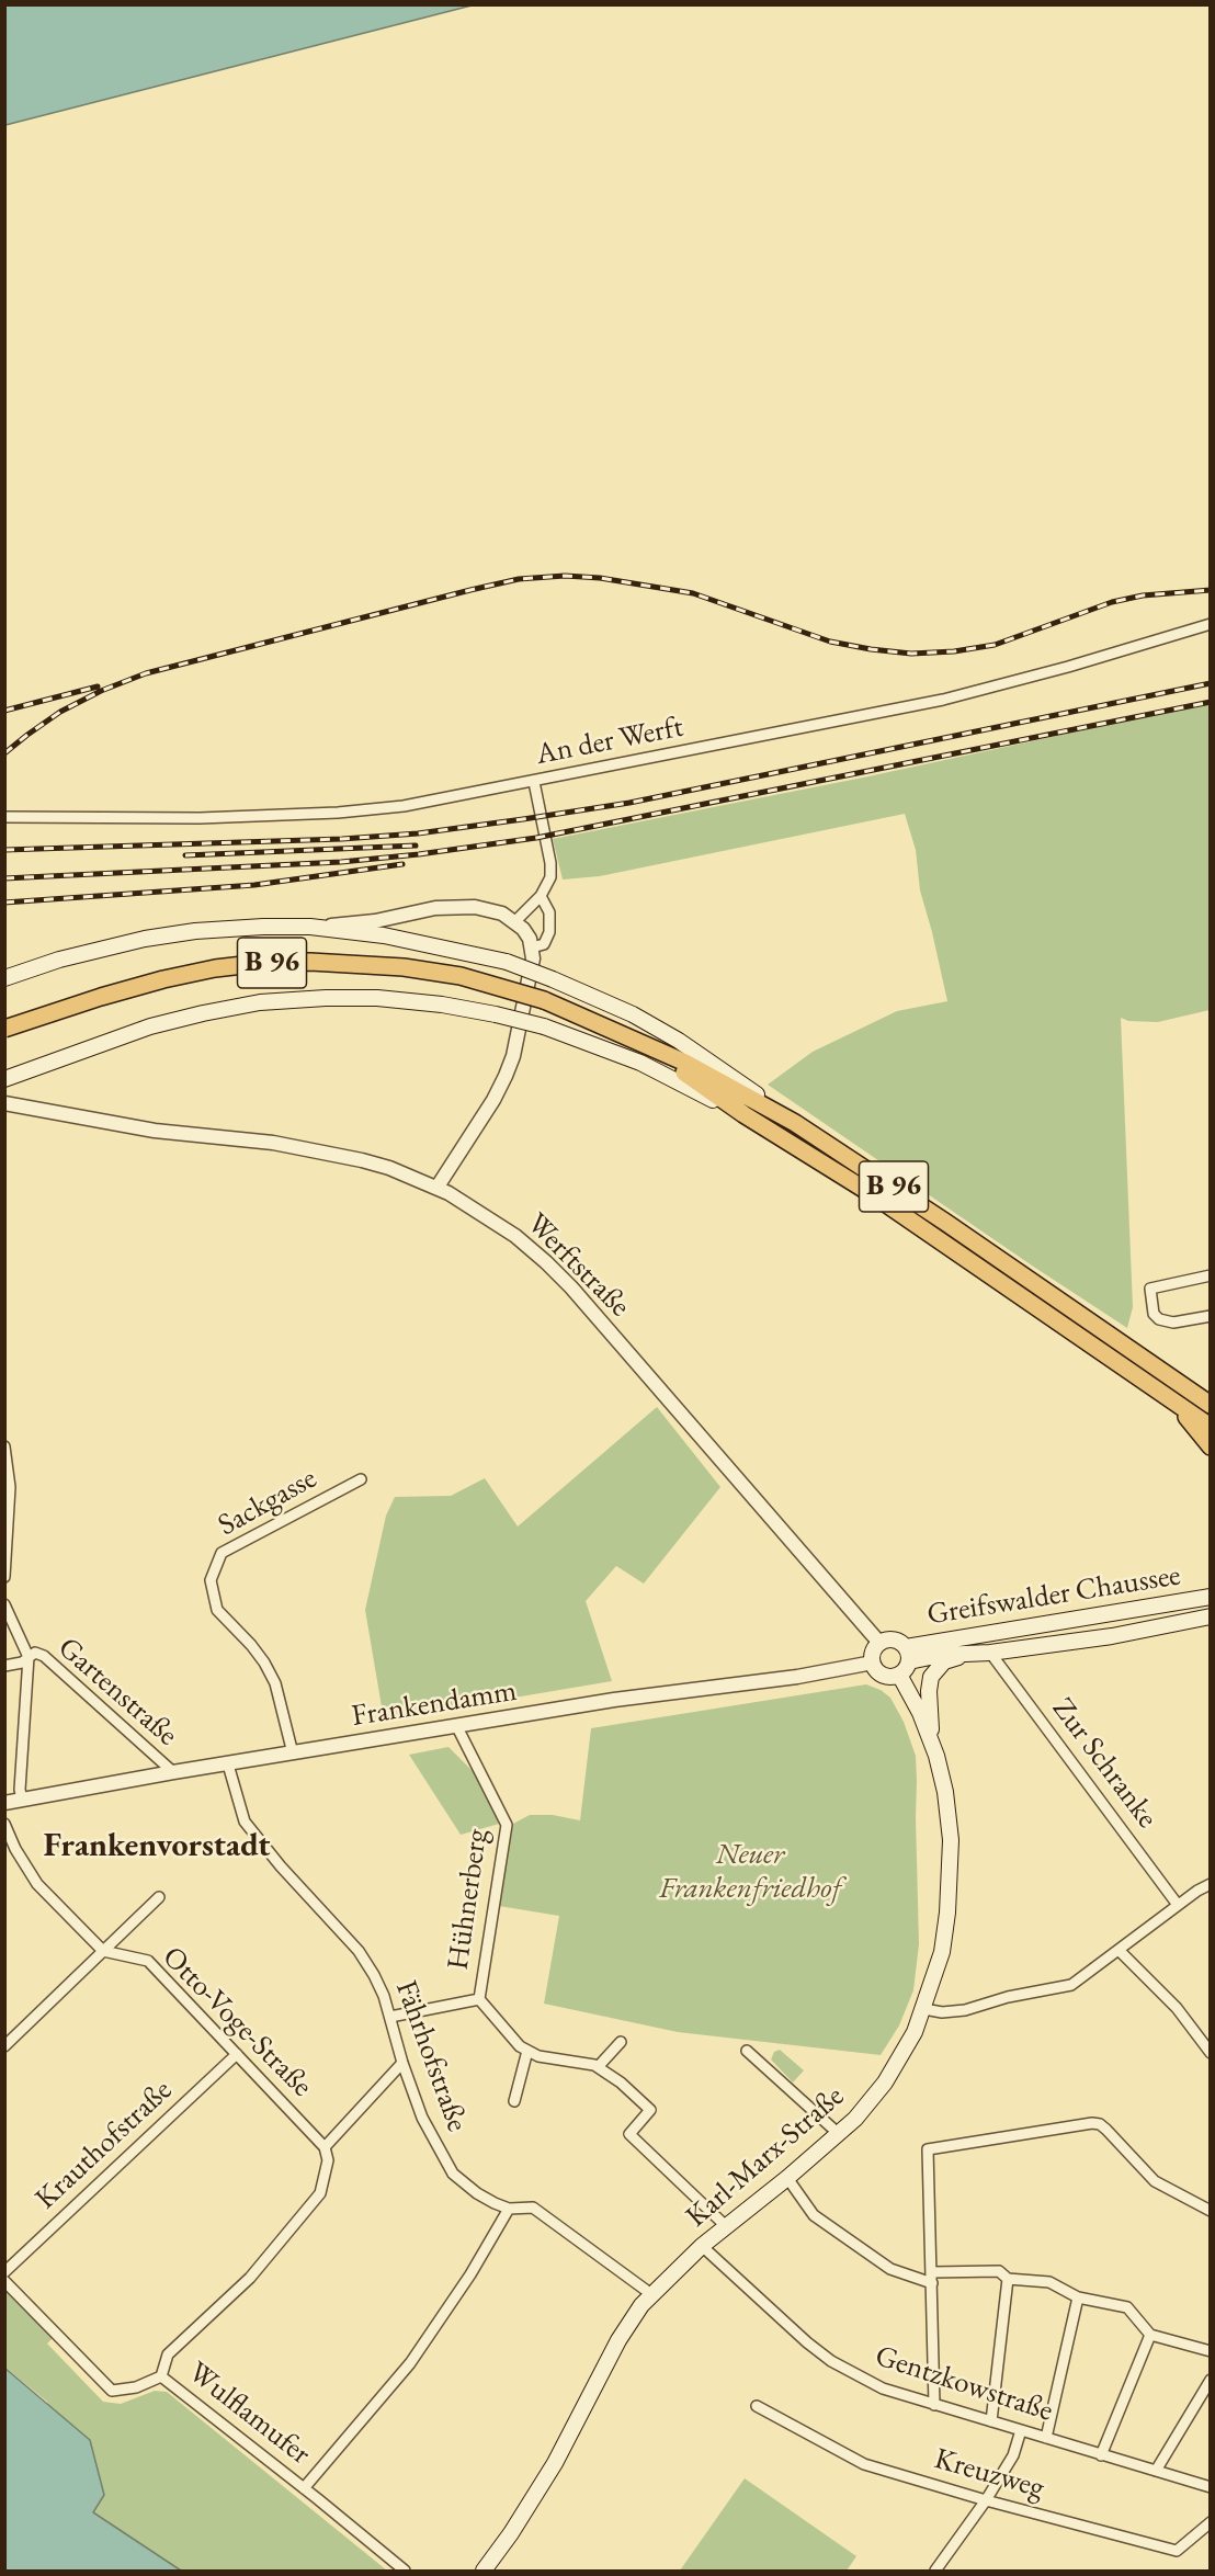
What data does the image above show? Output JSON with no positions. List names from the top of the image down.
{
  "streets": {
    "highway": ["B 96"],
    "main road": ["Greifswalder Chaussee", "Karl-Marx-Straße"],
    "street": [
      "An der Werft",
      "Werftstraße",
      "Sackgasse",
      "Gartenstraße",
      "Frankendamm",
      "Zur Schranke",
      "Hühnerberg",
      "Otto-Voge-Straße",
      "Fährhofstraße",
      "Krauthofstraße",
      "Gentzkowstraße",
      "Wulflamufer",
      "Kreuzweg"
    ]
  },
  "crossings": [
    ["Werftstraße", "Greifswalder Chaussee"],
    ["Werftstraße", "Frankendamm"],
    ["Werftstraße", "Karl-Marx-Straße"],
    ["Sackgasse", "Frankendamm"],
    ["Greifswalder Chaussee", "Frankendamm"],
    ["Greifswalder Chaussee", "Zur Schranke"],
    ["Greifswalder Chaussee", "Karl-Marx-Straße"],
    ["Gartenstraße", "Frankendamm"],
    ["Frankendamm", "Hühnerberg"],
    ["Frankendamm", "Fährhofstraße"],
    ["Frankendamm", "Karl-Marx-Straße"],
    ["Hühnerberg", "Fährhofstraße"],
    ["Otto-Voge-Straße", "Krauthofstraße"],
    ["Fährhofstraße", "Karl-Marx-Straße"],
    ["Karl-Marx-Straße", "Gentzkowstraße"]
  ],
  "districts": ["Frankenvorstadt"],
  "parks": ["Neuer Frankenfriedhof"]
}
